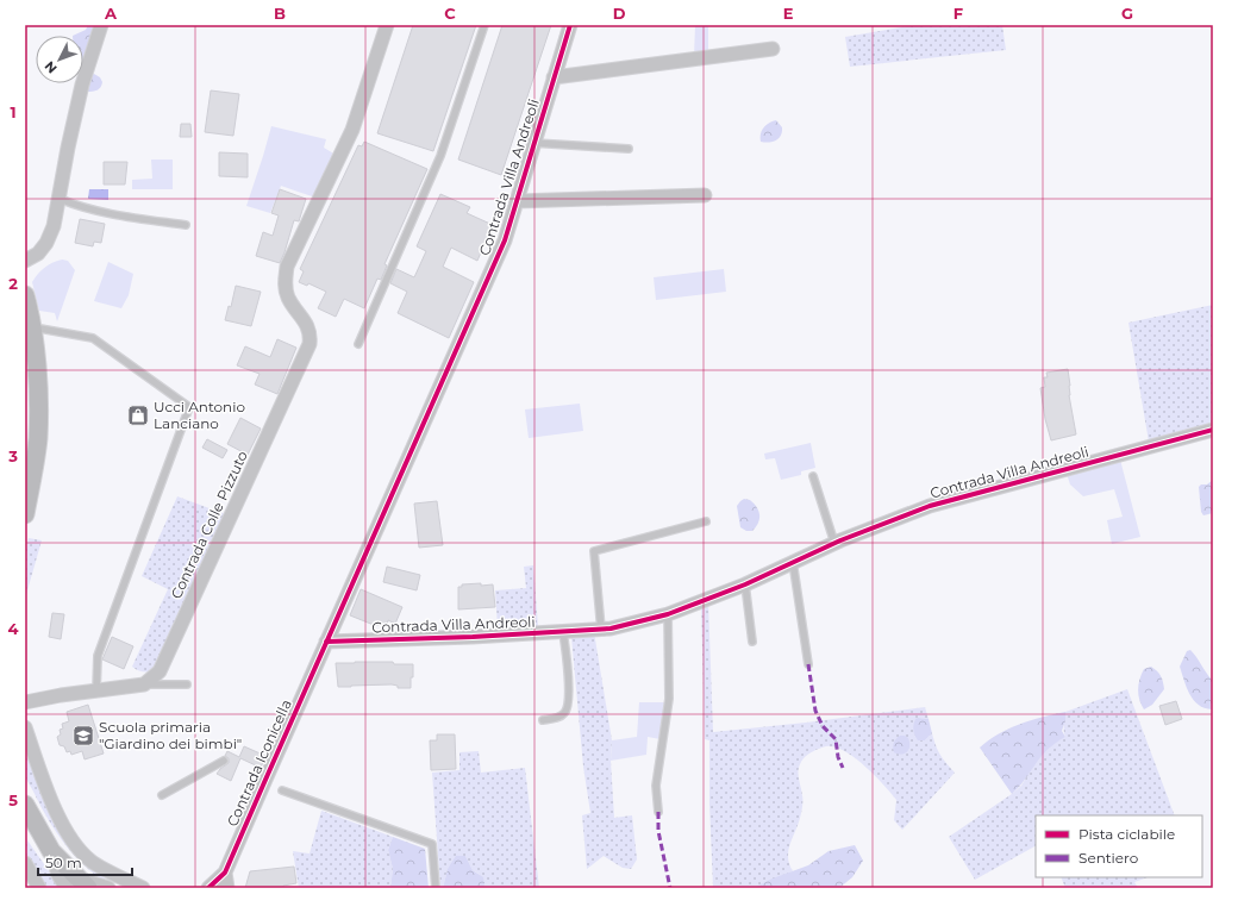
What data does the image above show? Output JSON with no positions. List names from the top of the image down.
{
  "streets": {
    "street": ["Contrada Villa Andreoli", "Contrada Colle Pizzuto", "Contrada Iconicella"]
  },
  "crossings": [
    ["Contrada Villa Andreoli", "Contrada Iconicella"]
  ],
  "places": {
    "shop": ["Ucci Antonio Lanciano"],
    "school or university": ["Scuola primaria \"Giardino dei bimbi\""]
  },
  "legend": ["Pista ciclabile", "Sentiero"],
  "scale_bar": "50 m",
  "north": "bottom left",
  "grid": {
    "columns": [
      "A",
      "B",
      "C",
      "D",
      "E",
      "F",
      "G"
    ],
    "rows": [
      "1",
      "2",
      "3",
      "4",
      "5"
    ]
  }
}
